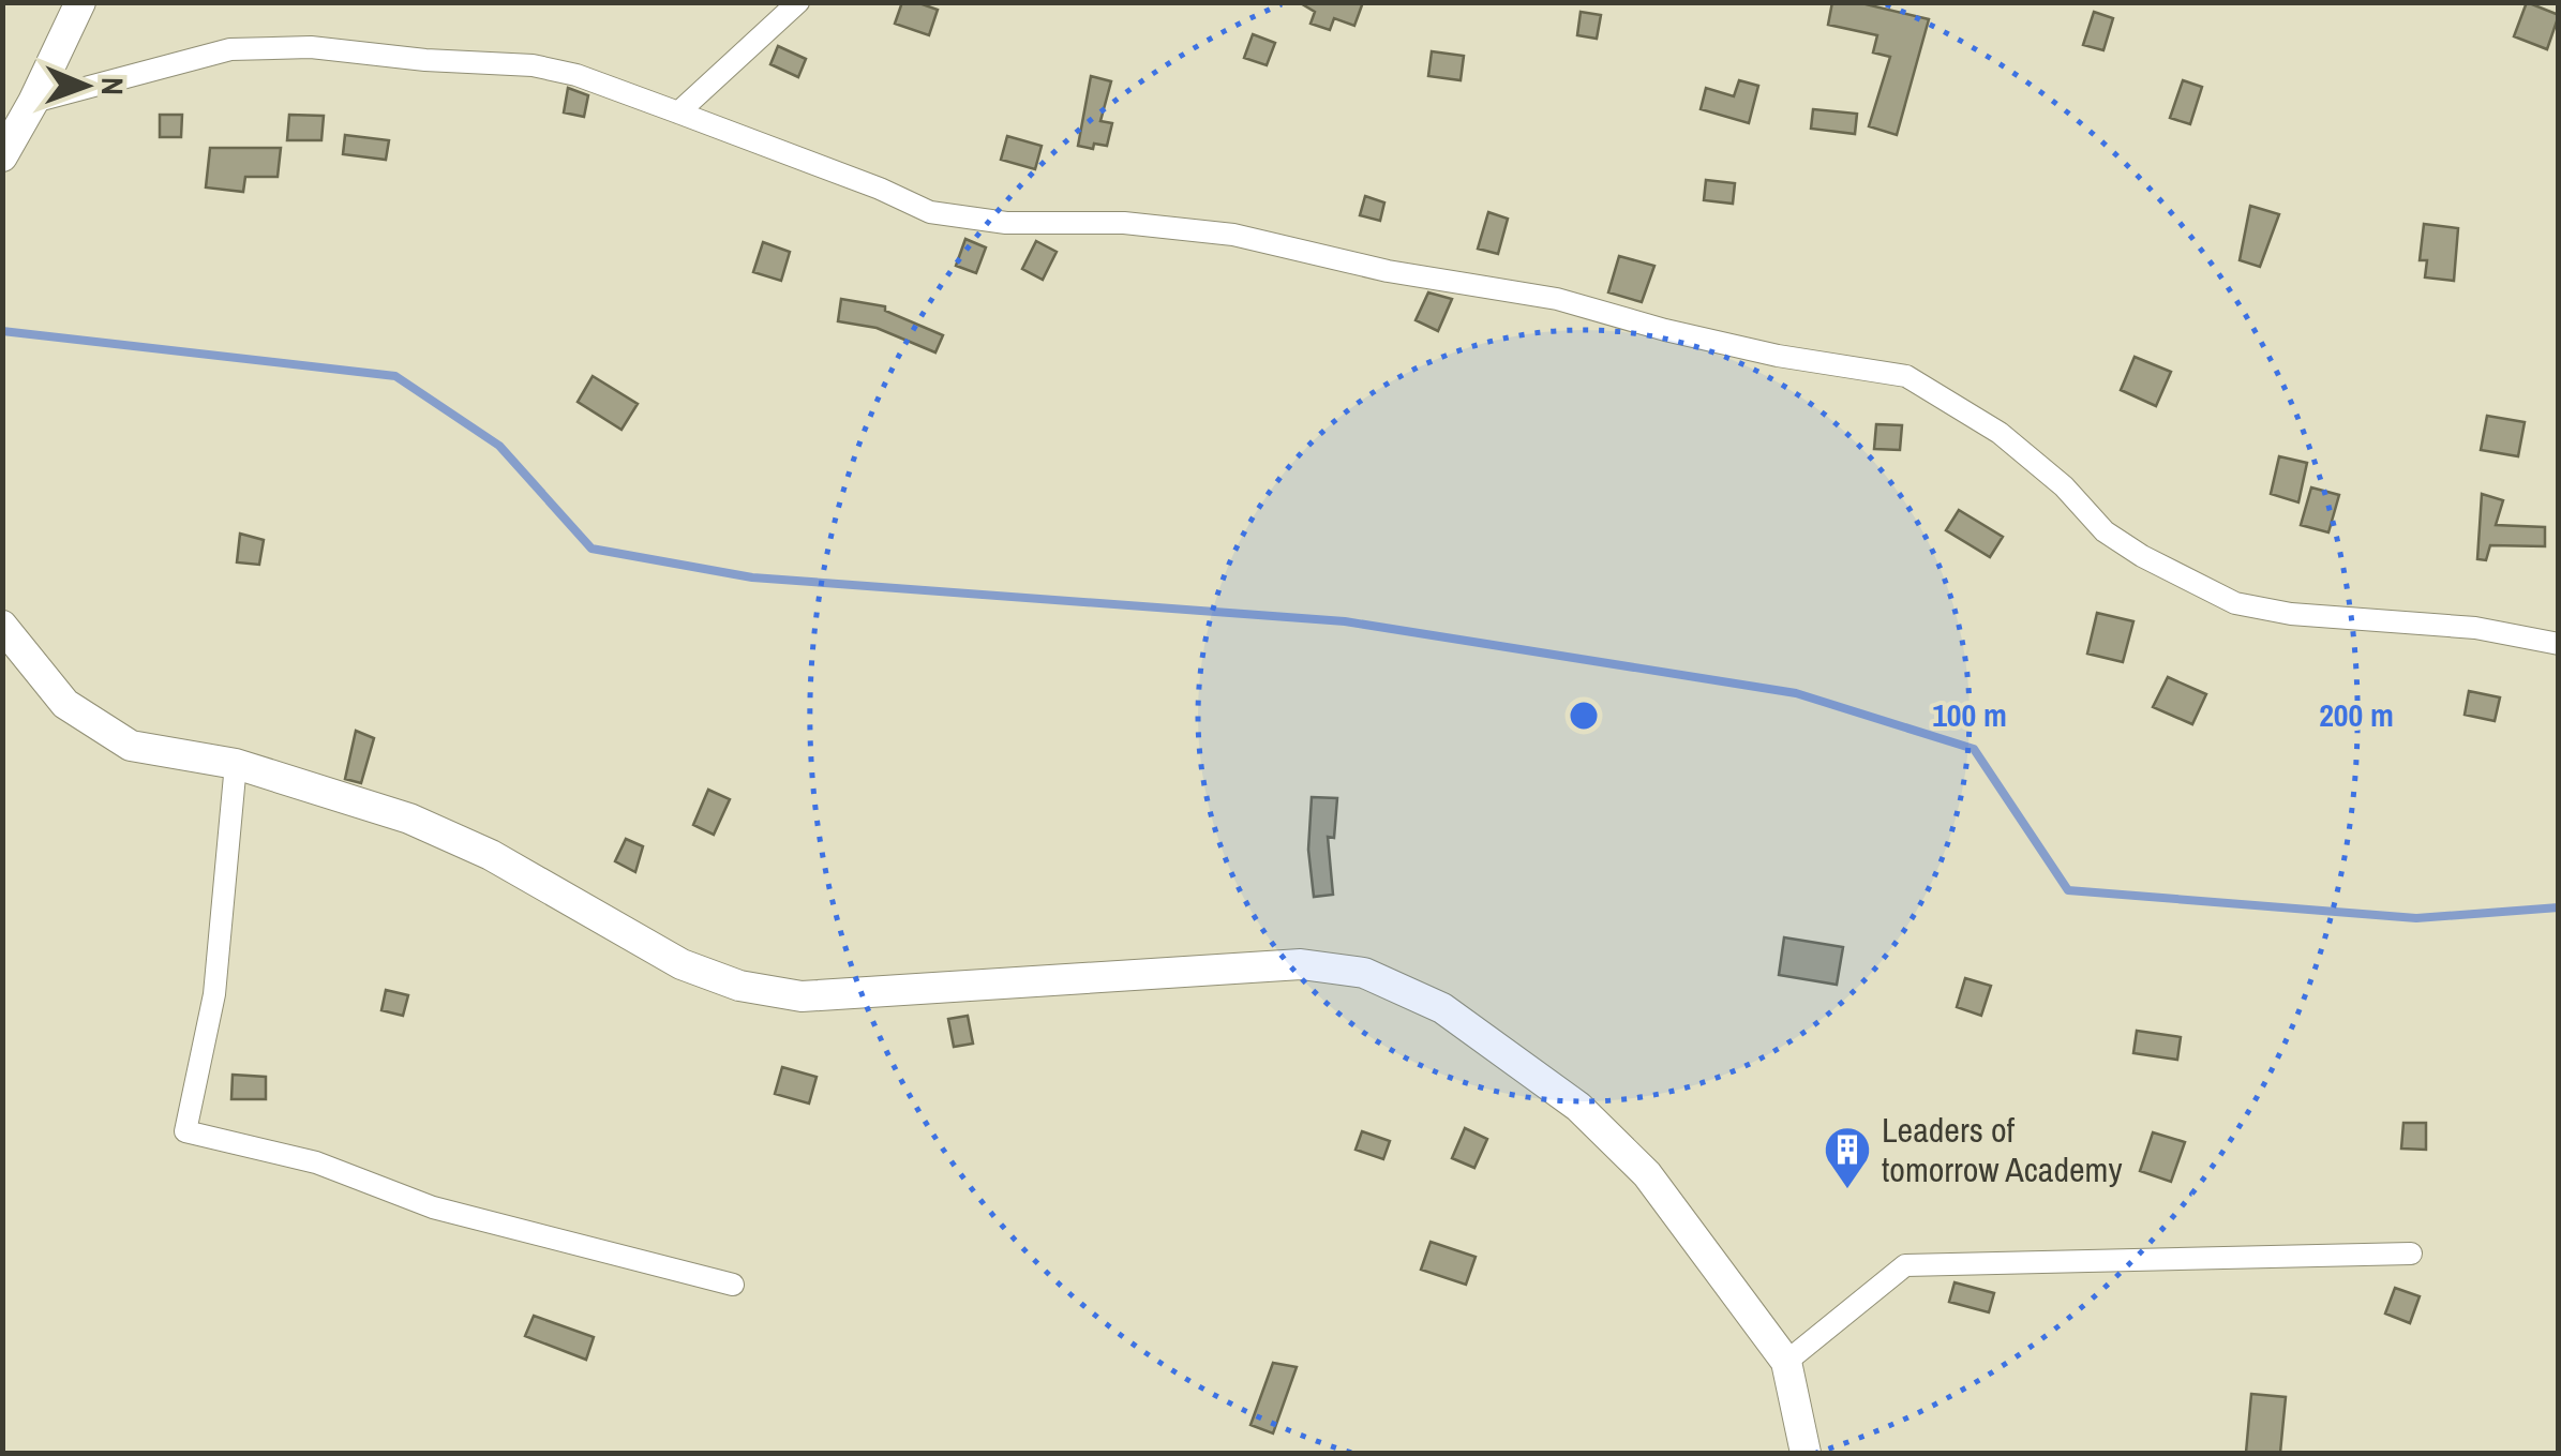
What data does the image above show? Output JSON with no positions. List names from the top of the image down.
{
  "places": {
    "building": ["Leaders of tomorrow Academy"]
  },
  "north": "right",
  "rings": ["100 m", "200 m"]
}
